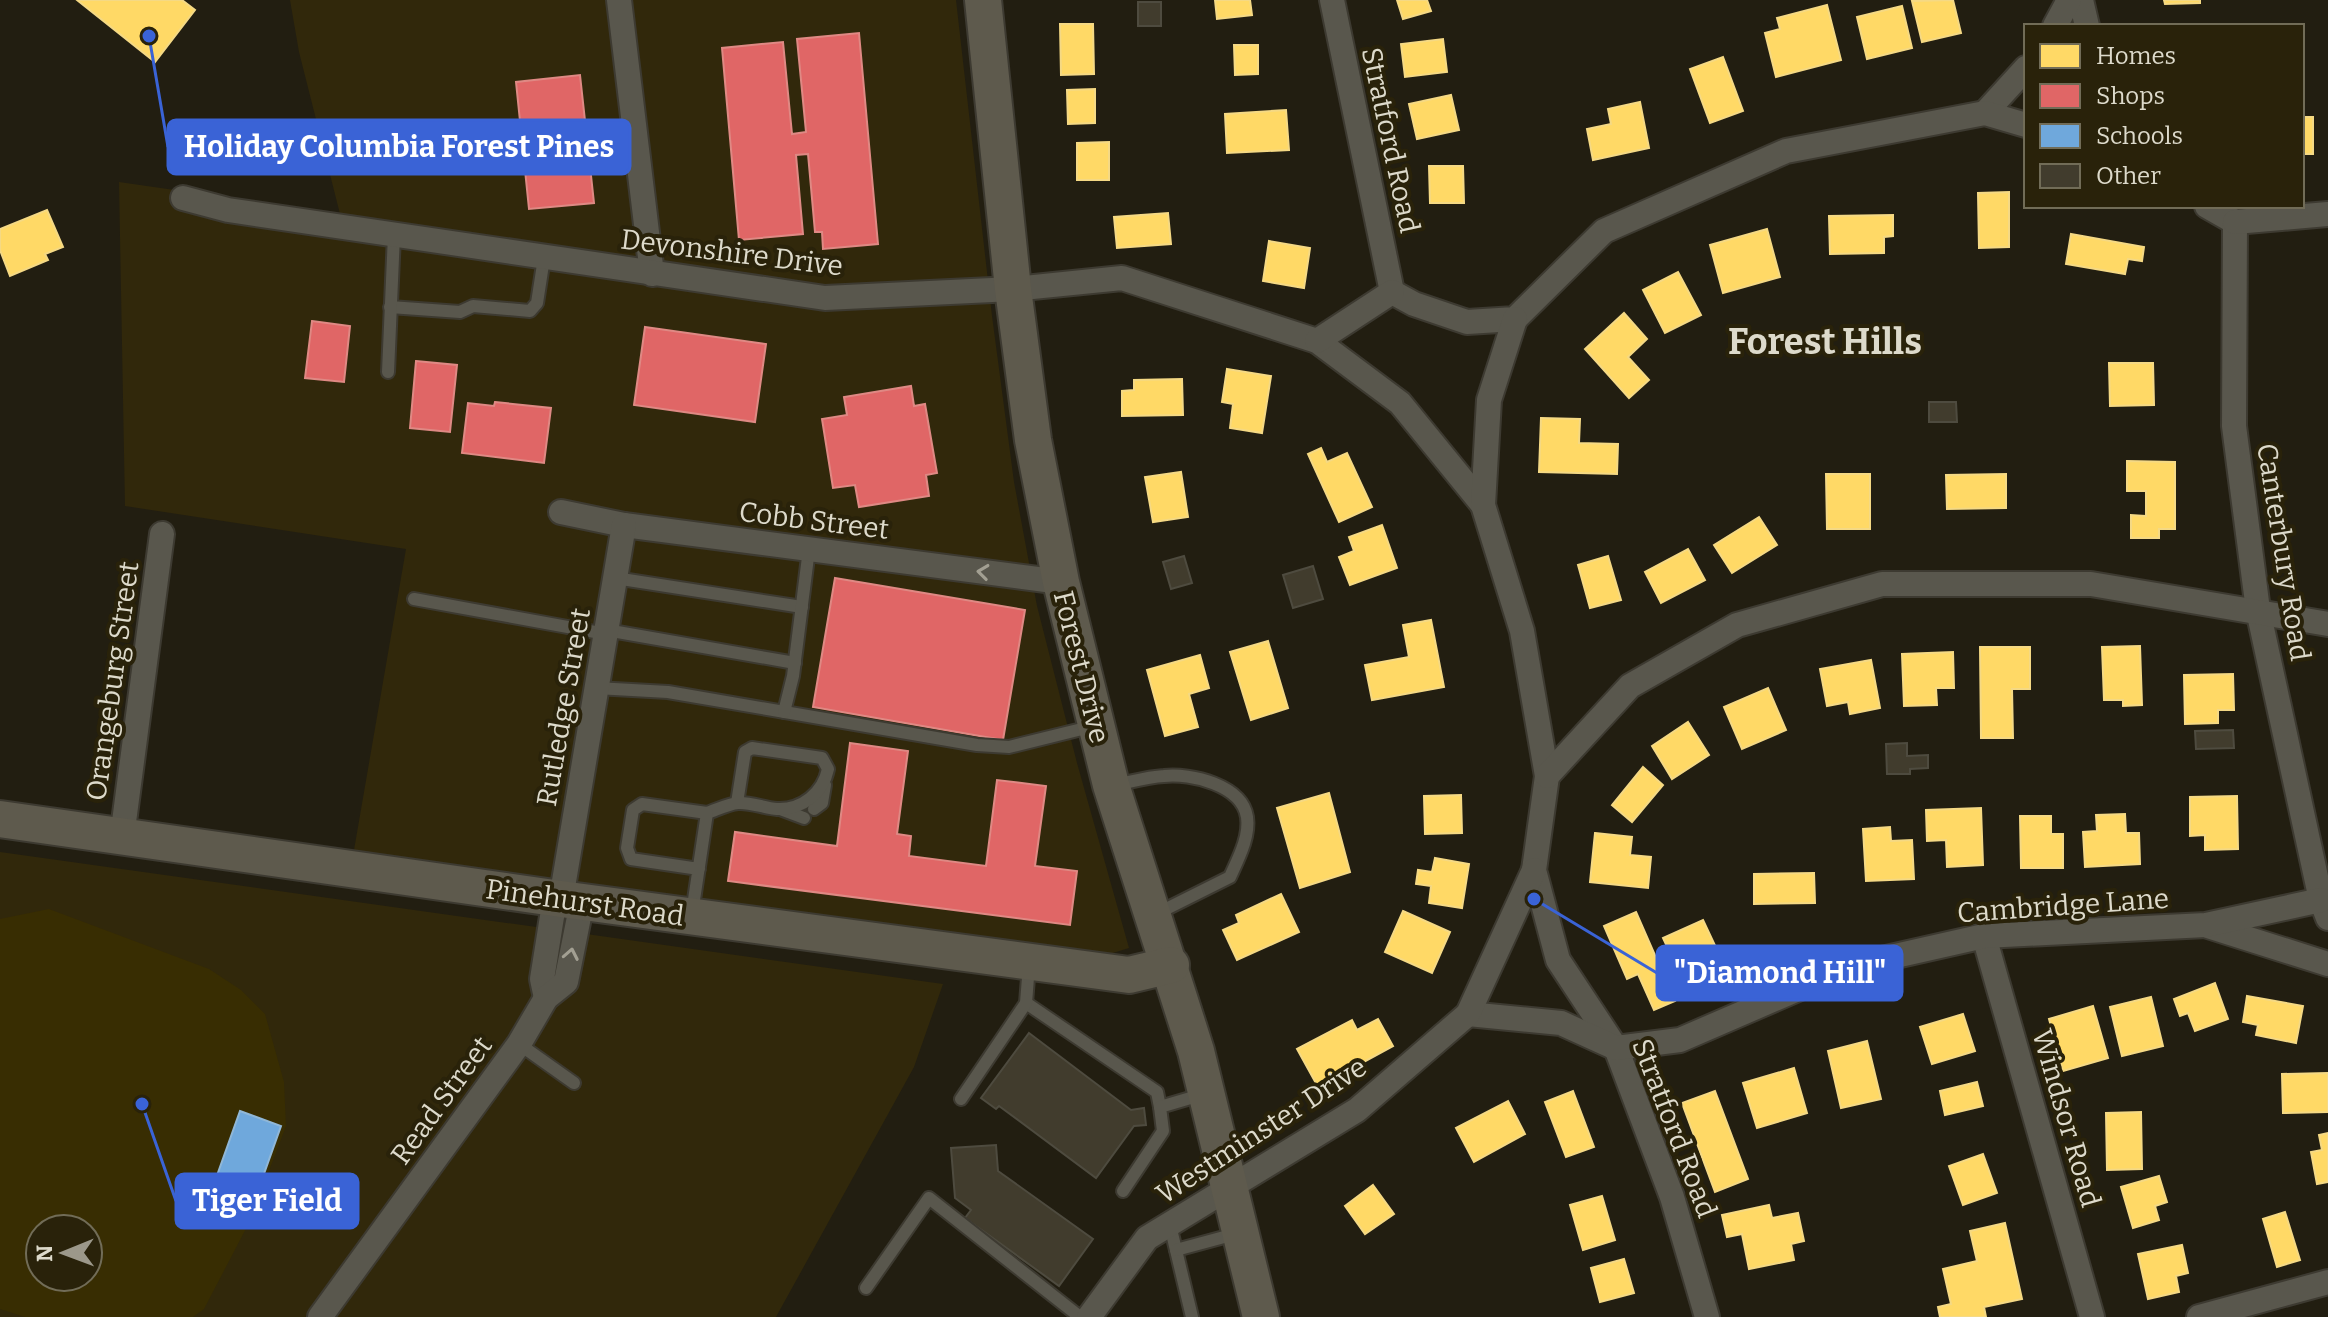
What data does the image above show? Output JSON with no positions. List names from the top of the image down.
{
  "streets": {
    "main road": ["Forest Drive", "Pinehurst Road"],
    "street": [
      "Stratford Road",
      "Devonshire Drive",
      "Cobb Street",
      "Canterbury Road",
      "Orangeburg Street",
      "Rutledge Street",
      "Cambridge Lane",
      "Read Street",
      "Windsor Road",
      "Westminster Drive"
    ]
  },
  "crossings": [
    ["Stratford Road", "Devonshire Drive"],
    ["Stratford Road", "Cambridge Lane"],
    ["Stratford Road", "Westminster Drive"],
    ["Devonshire Drive", "Forest Drive"],
    ["Cobb Street", "Forest Drive"],
    ["Cobb Street", "Rutledge Street"],
    ["Canterbury Road", "Cambridge Lane"],
    ["Forest Drive", "Pinehurst Road"],
    ["Forest Drive", "Westminster Drive"],
    ["Orangeburg Street", "Pinehurst Road"],
    ["Rutledge Street", "Pinehurst Road"],
    ["Rutledge Street", "Read Street"],
    ["Cambridge Lane", "Windsor Road"]
  ],
  "one_way": ["Cobb Street"],
  "districts": ["Forest Hills"],
  "places": ["Holiday Columbia Forest Pines", "\"Diamond Hill\"", "Tiger Field"],
  "legend": [
    "Homes",
    "Shops",
    "Schools",
    "Other"
  ],
  "north": "left"
}
